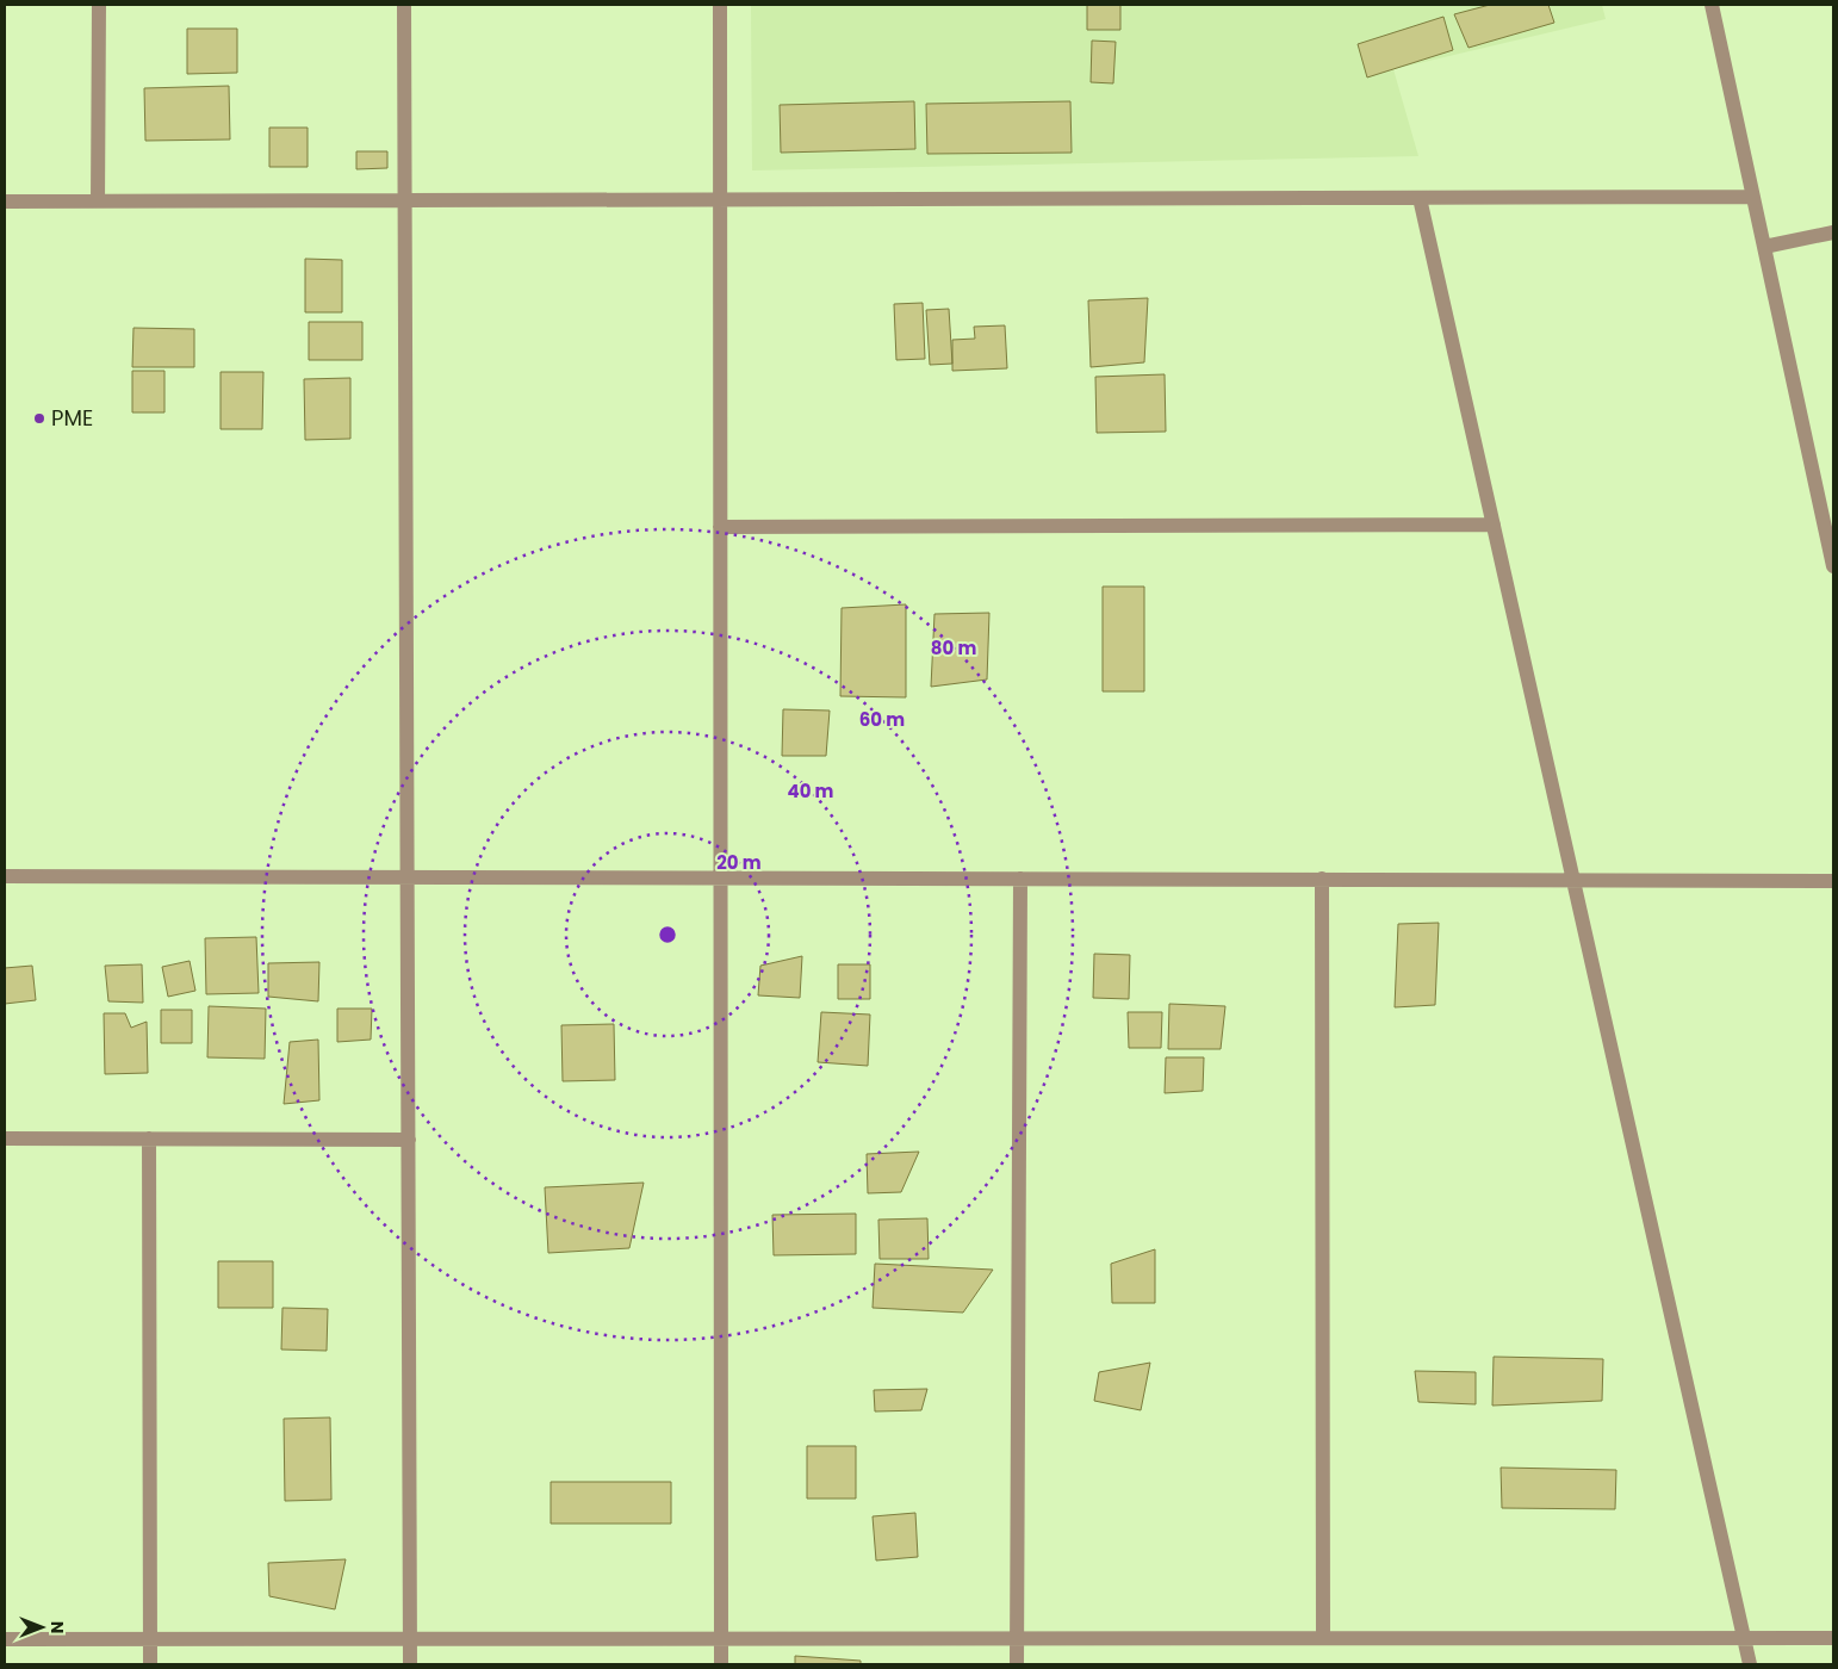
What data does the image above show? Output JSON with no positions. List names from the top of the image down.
{
  "places": ["PME"],
  "north": "right",
  "rings": [
    "80 m",
    "60 m",
    "40 m",
    "20 m"
  ]
}
